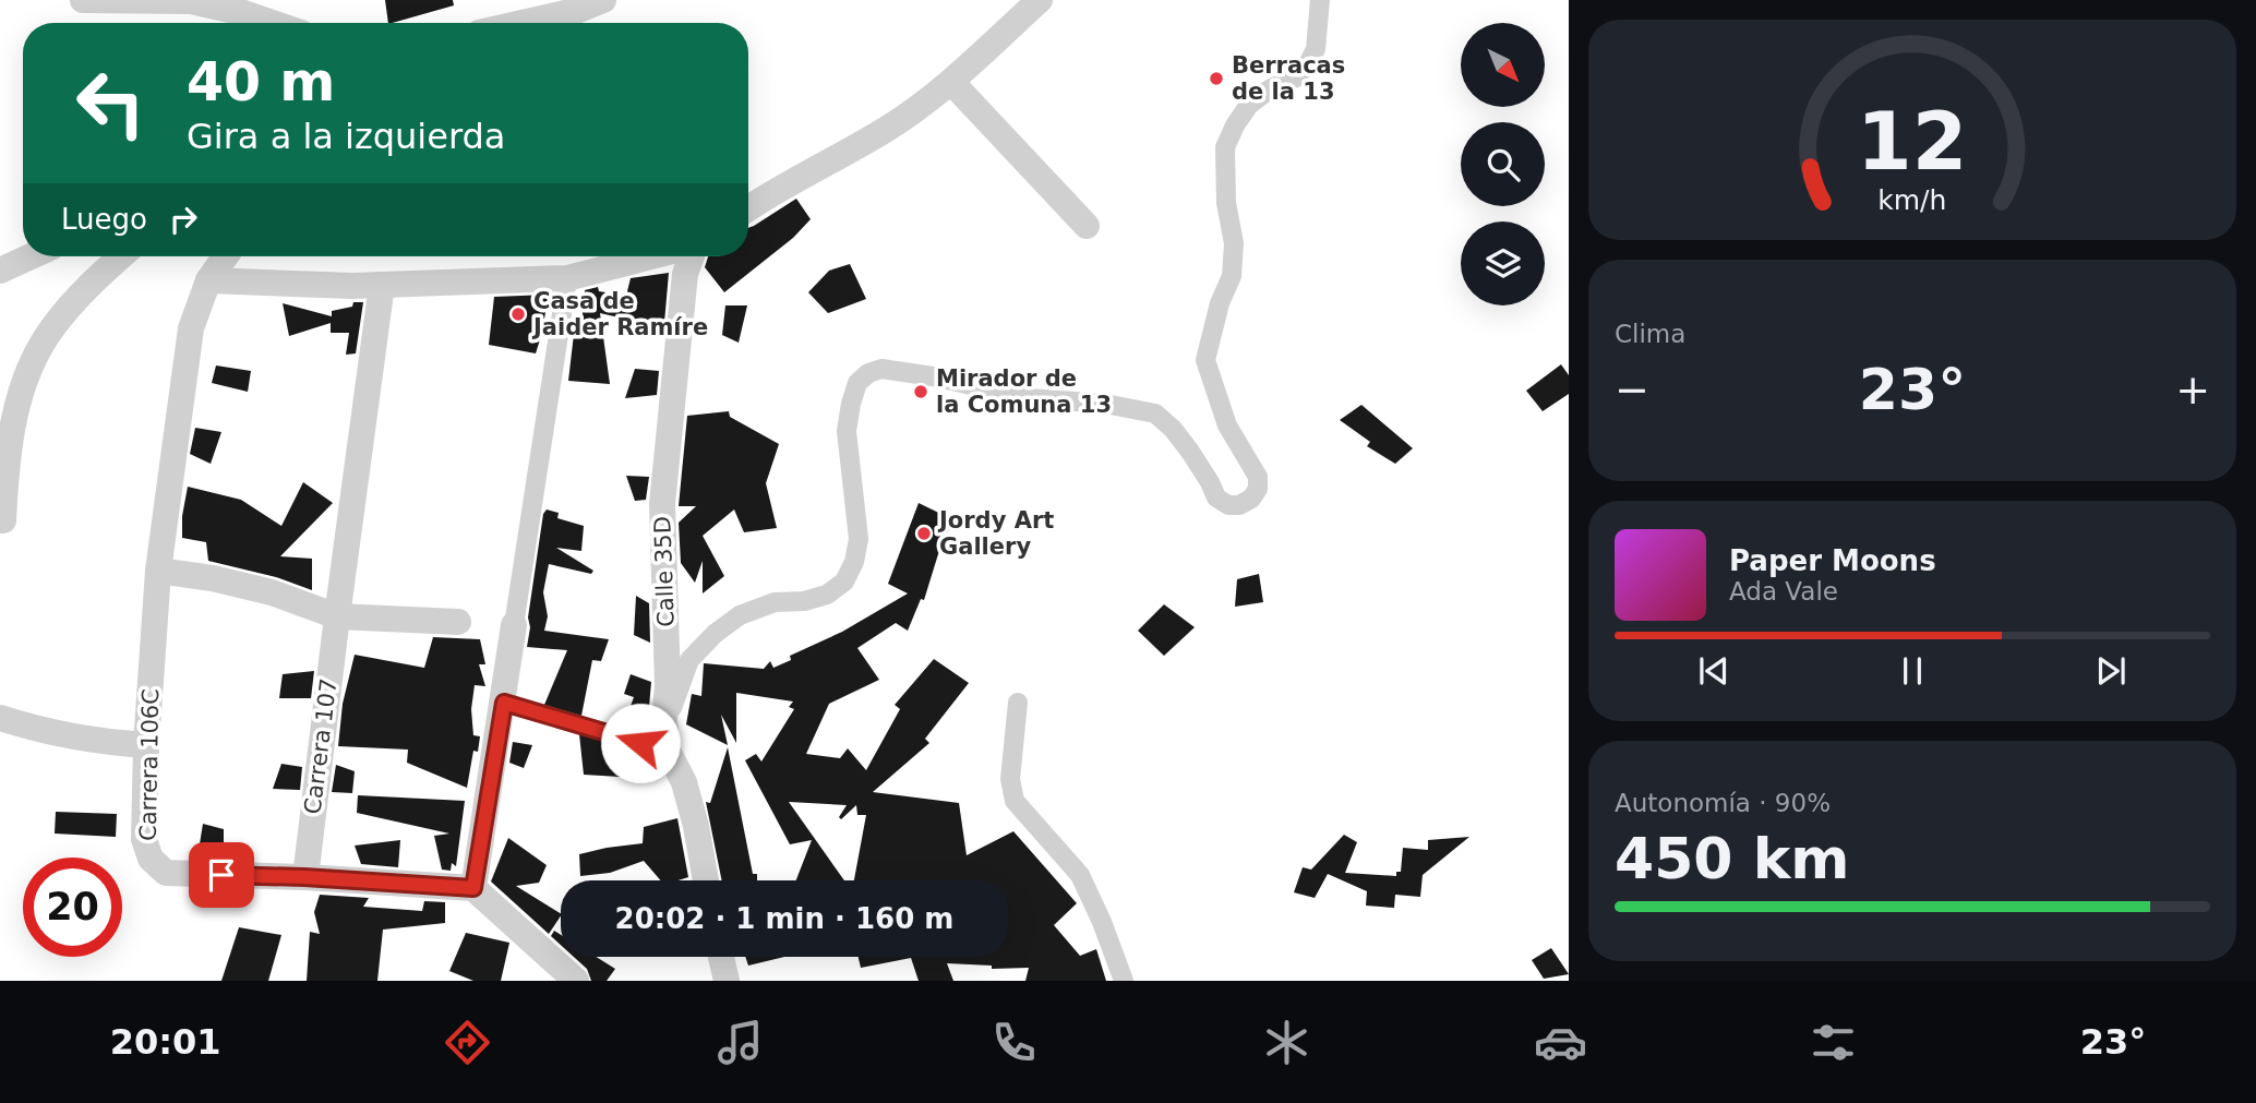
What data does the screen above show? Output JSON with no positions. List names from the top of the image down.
{
  "streets": {
    "street": ["Calle 35D", "Carrera 107", "Carrera 106C"]
  },
  "crossings": [
    ["Carrera 107", "Carrera 106C"]
  ],
  "places": [
    "Berracas de la 13",
    "Casa de Jaider Ramíre",
    "Mirador de la Comuna 13",
    "Jordy Art Gallery"
  ],
  "north": "bottom right",
  "page": {
    "turn": ["40 m", "Gira a la izquierda"],
    "then": "Luego",
    "tile": [
      "Clima",
      ["Autonomía · 90%", "450 km"]
    ],
    "heat": ["−", "23°", "+"],
    "song": ["Paper Moons", "Ada Vale"],
    "limit": "20",
    "trip": "20:02 · 1 min · 160 m",
    "tabs": ["20:01", "23°"],
    "gauge": ["12", "km/h"]
  }
}
